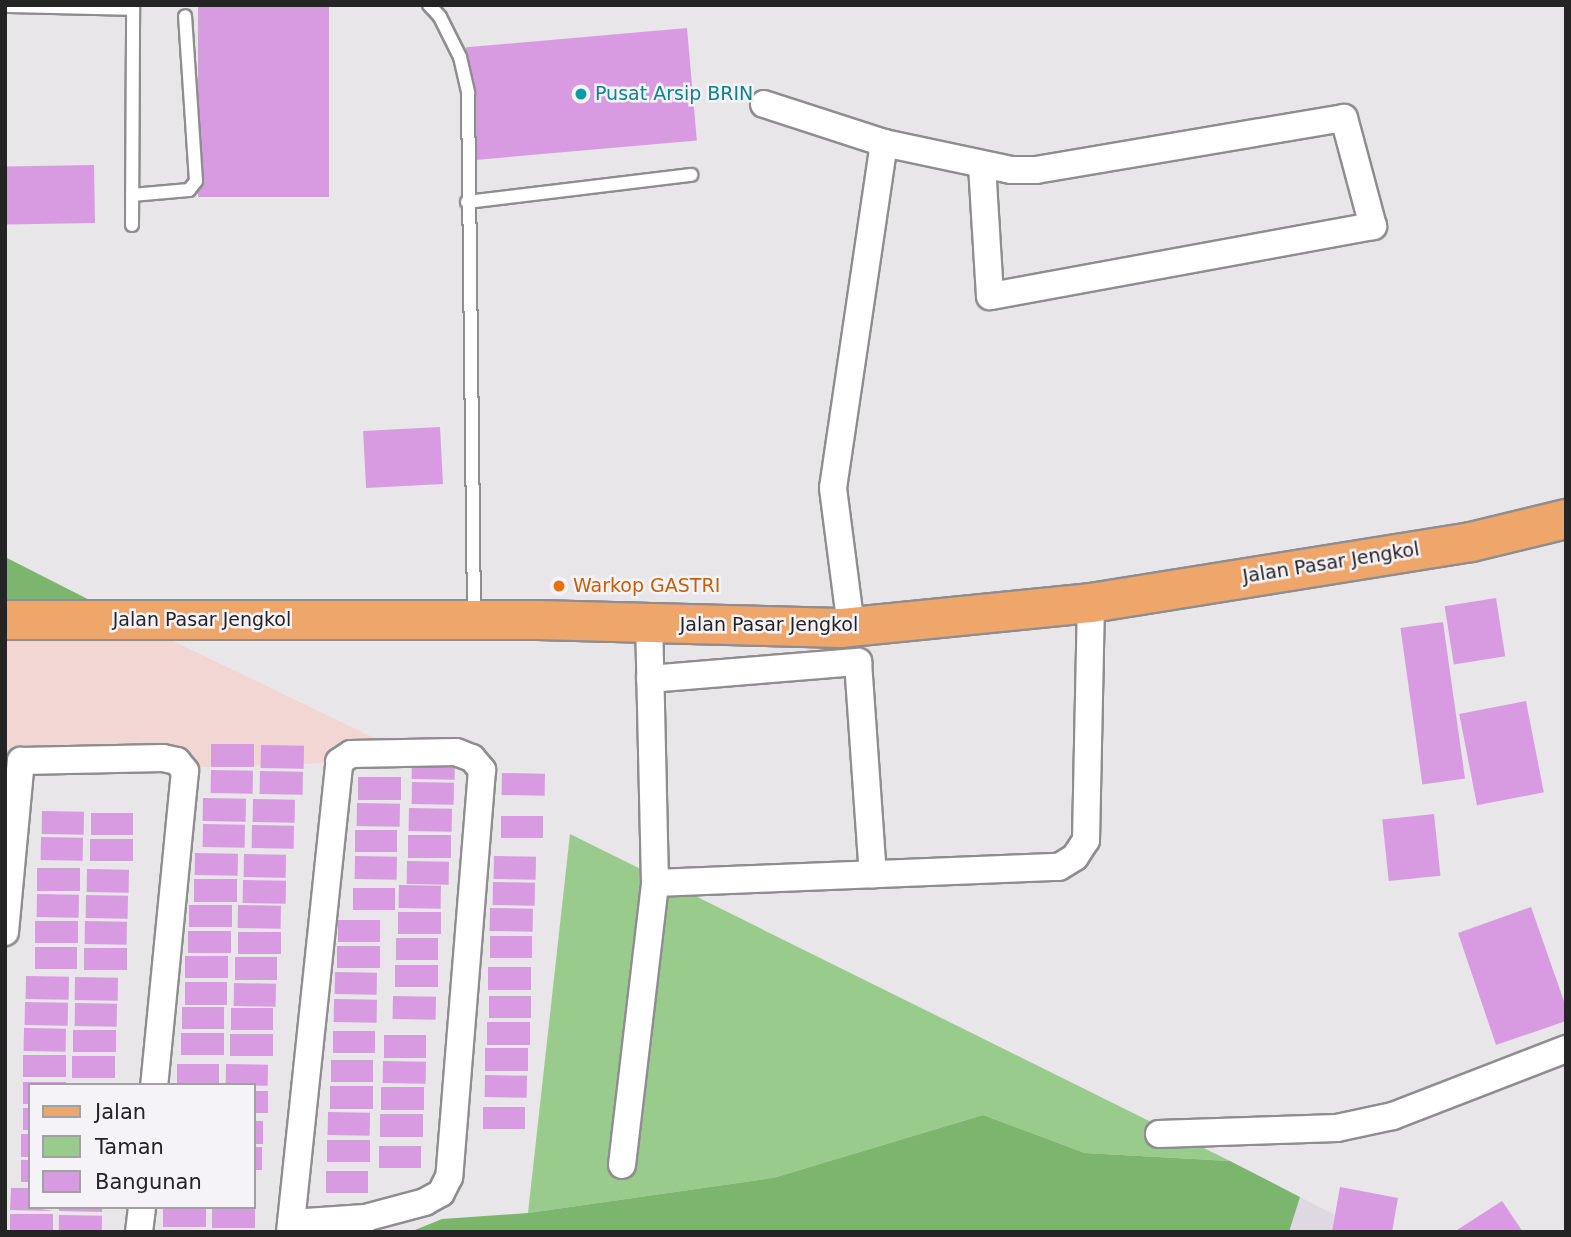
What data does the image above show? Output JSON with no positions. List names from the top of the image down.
{
  "streets": {
    "main road": ["Jalan Pasar Jengkol"]
  },
  "places": ["Pusat Arsip BRIN", "Warkop GASTRI"],
  "legend": ["Jalan", "Taman", "Bangunan"]
}
